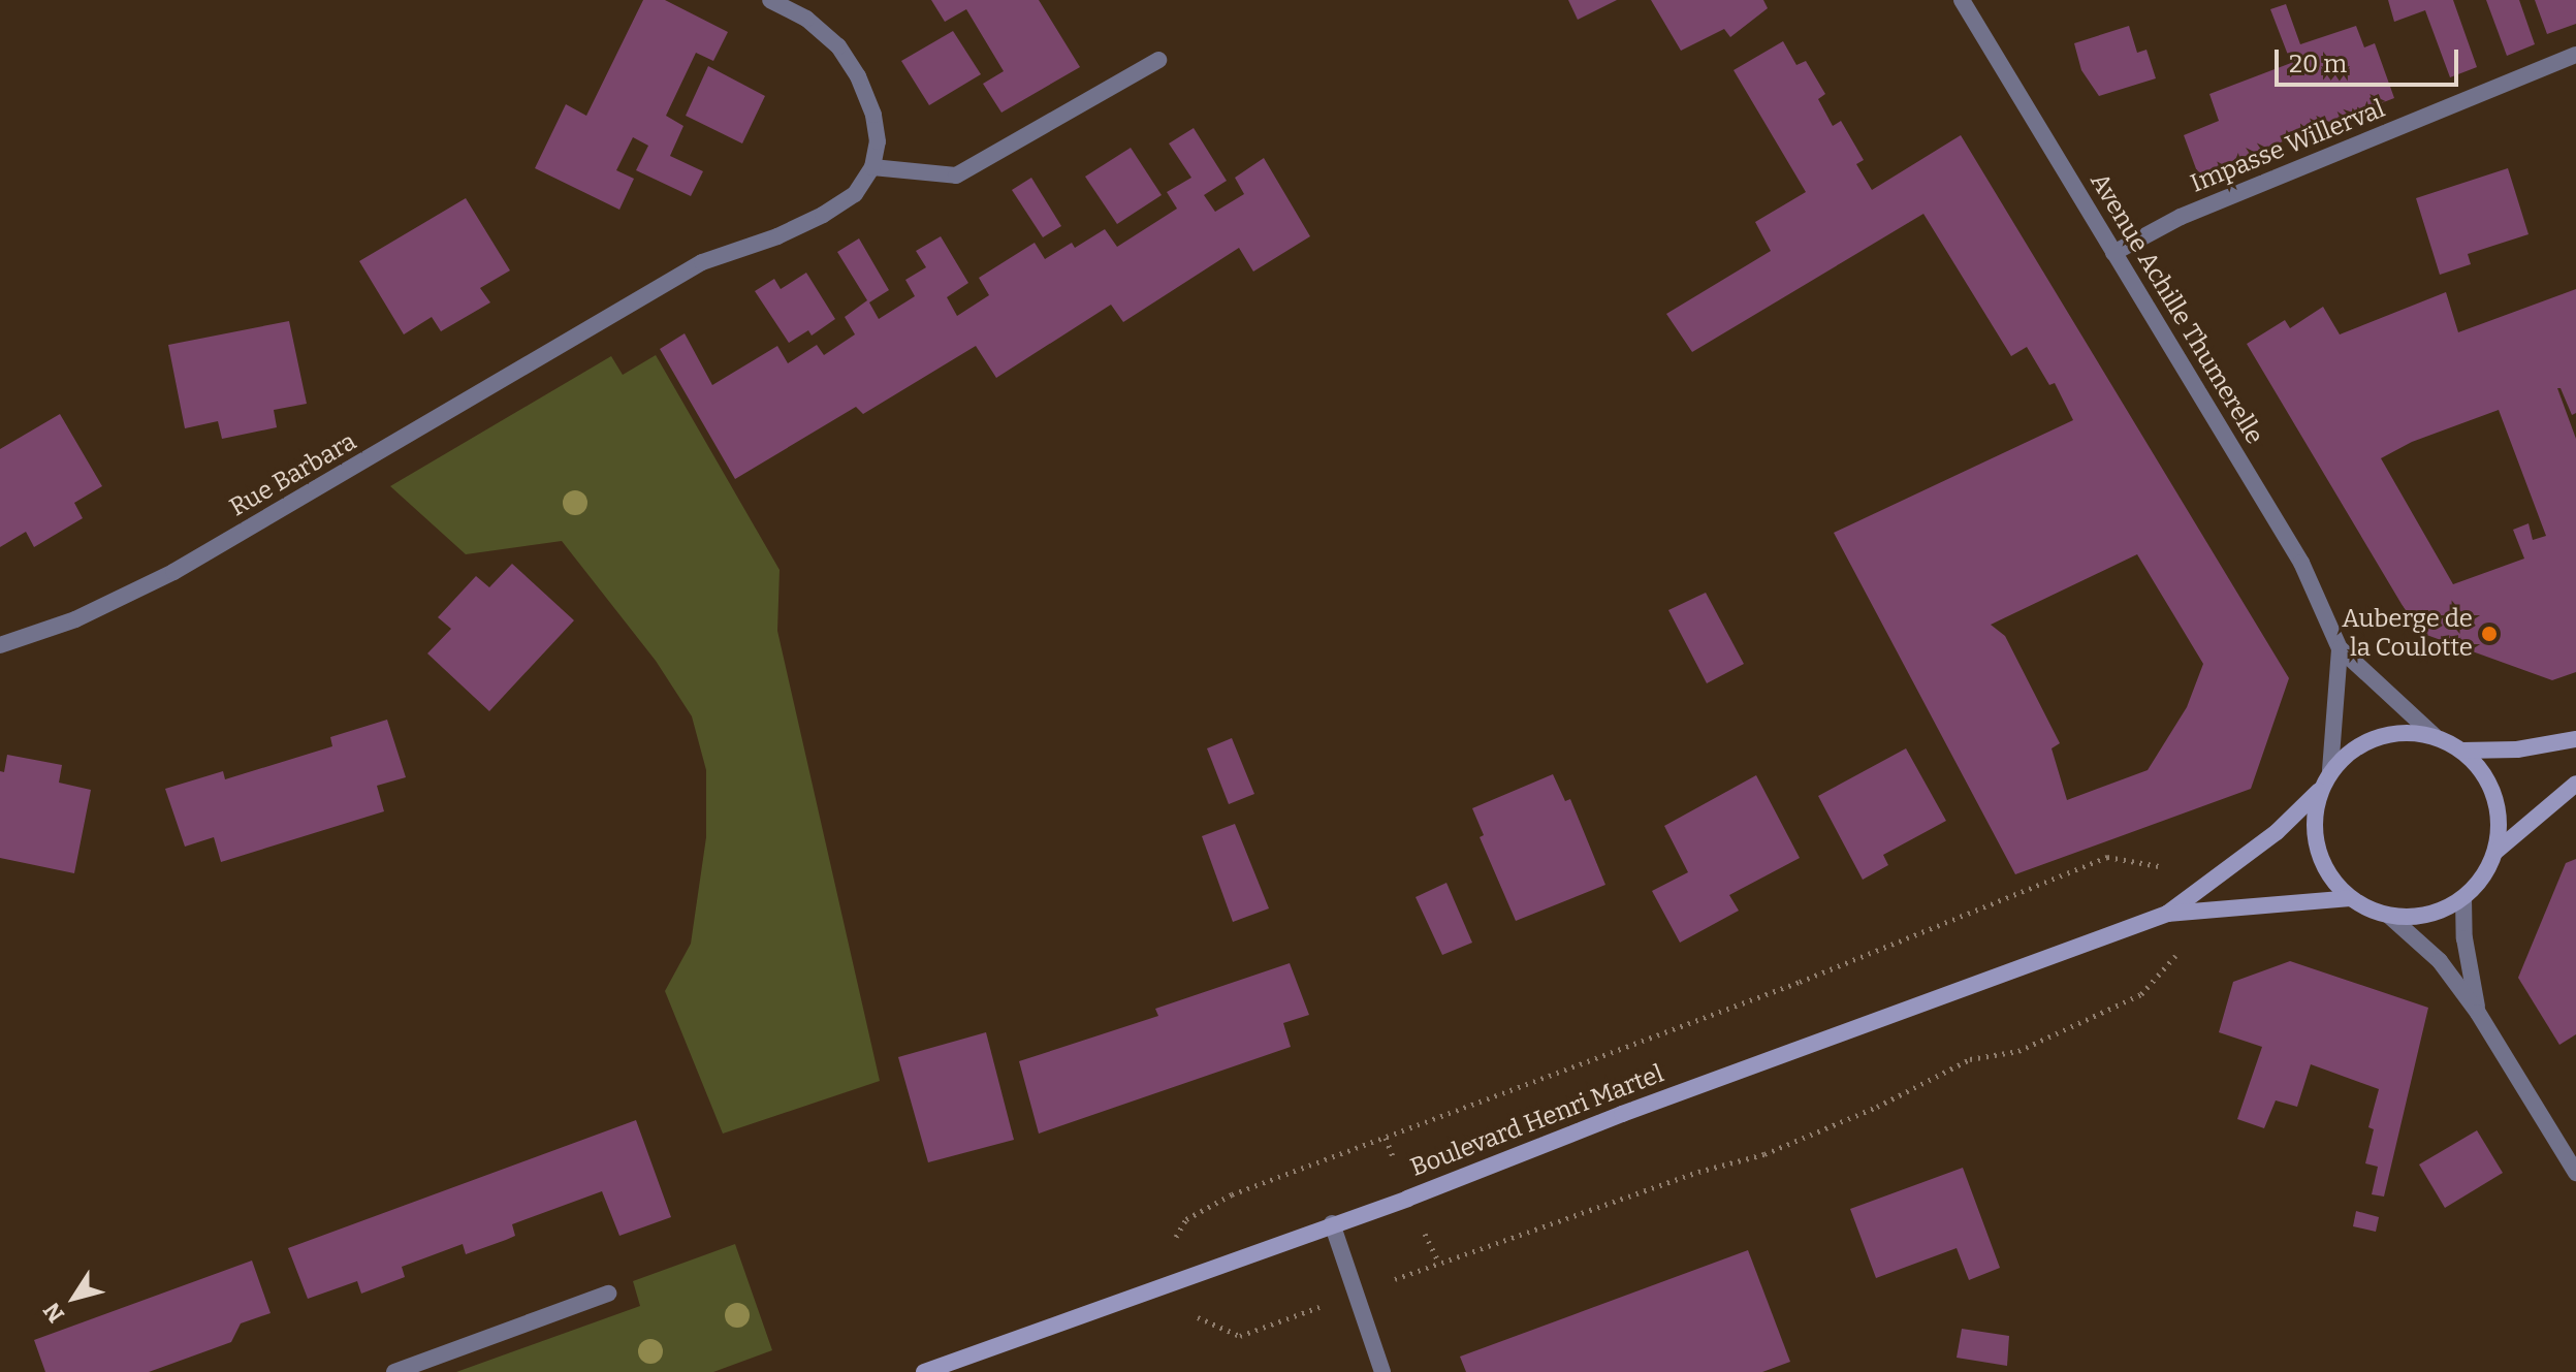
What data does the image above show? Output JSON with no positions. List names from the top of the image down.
{
  "streets": {
    "main road": ["Boulevard Henri Martel"],
    "street": ["Impasse Willerval", "Avenue Achille Thumerelle", "Rue Barbara"]
  },
  "crossings": [
    ["Impasse Willerval", "Avenue Achille Thumerelle"],
    ["Avenue Achille Thumerelle", "Boulevard Henri Martel"]
  ],
  "places": ["Auberge de la Coulotte"],
  "scale_bar": "20 m",
  "north": "bottom left"
}
